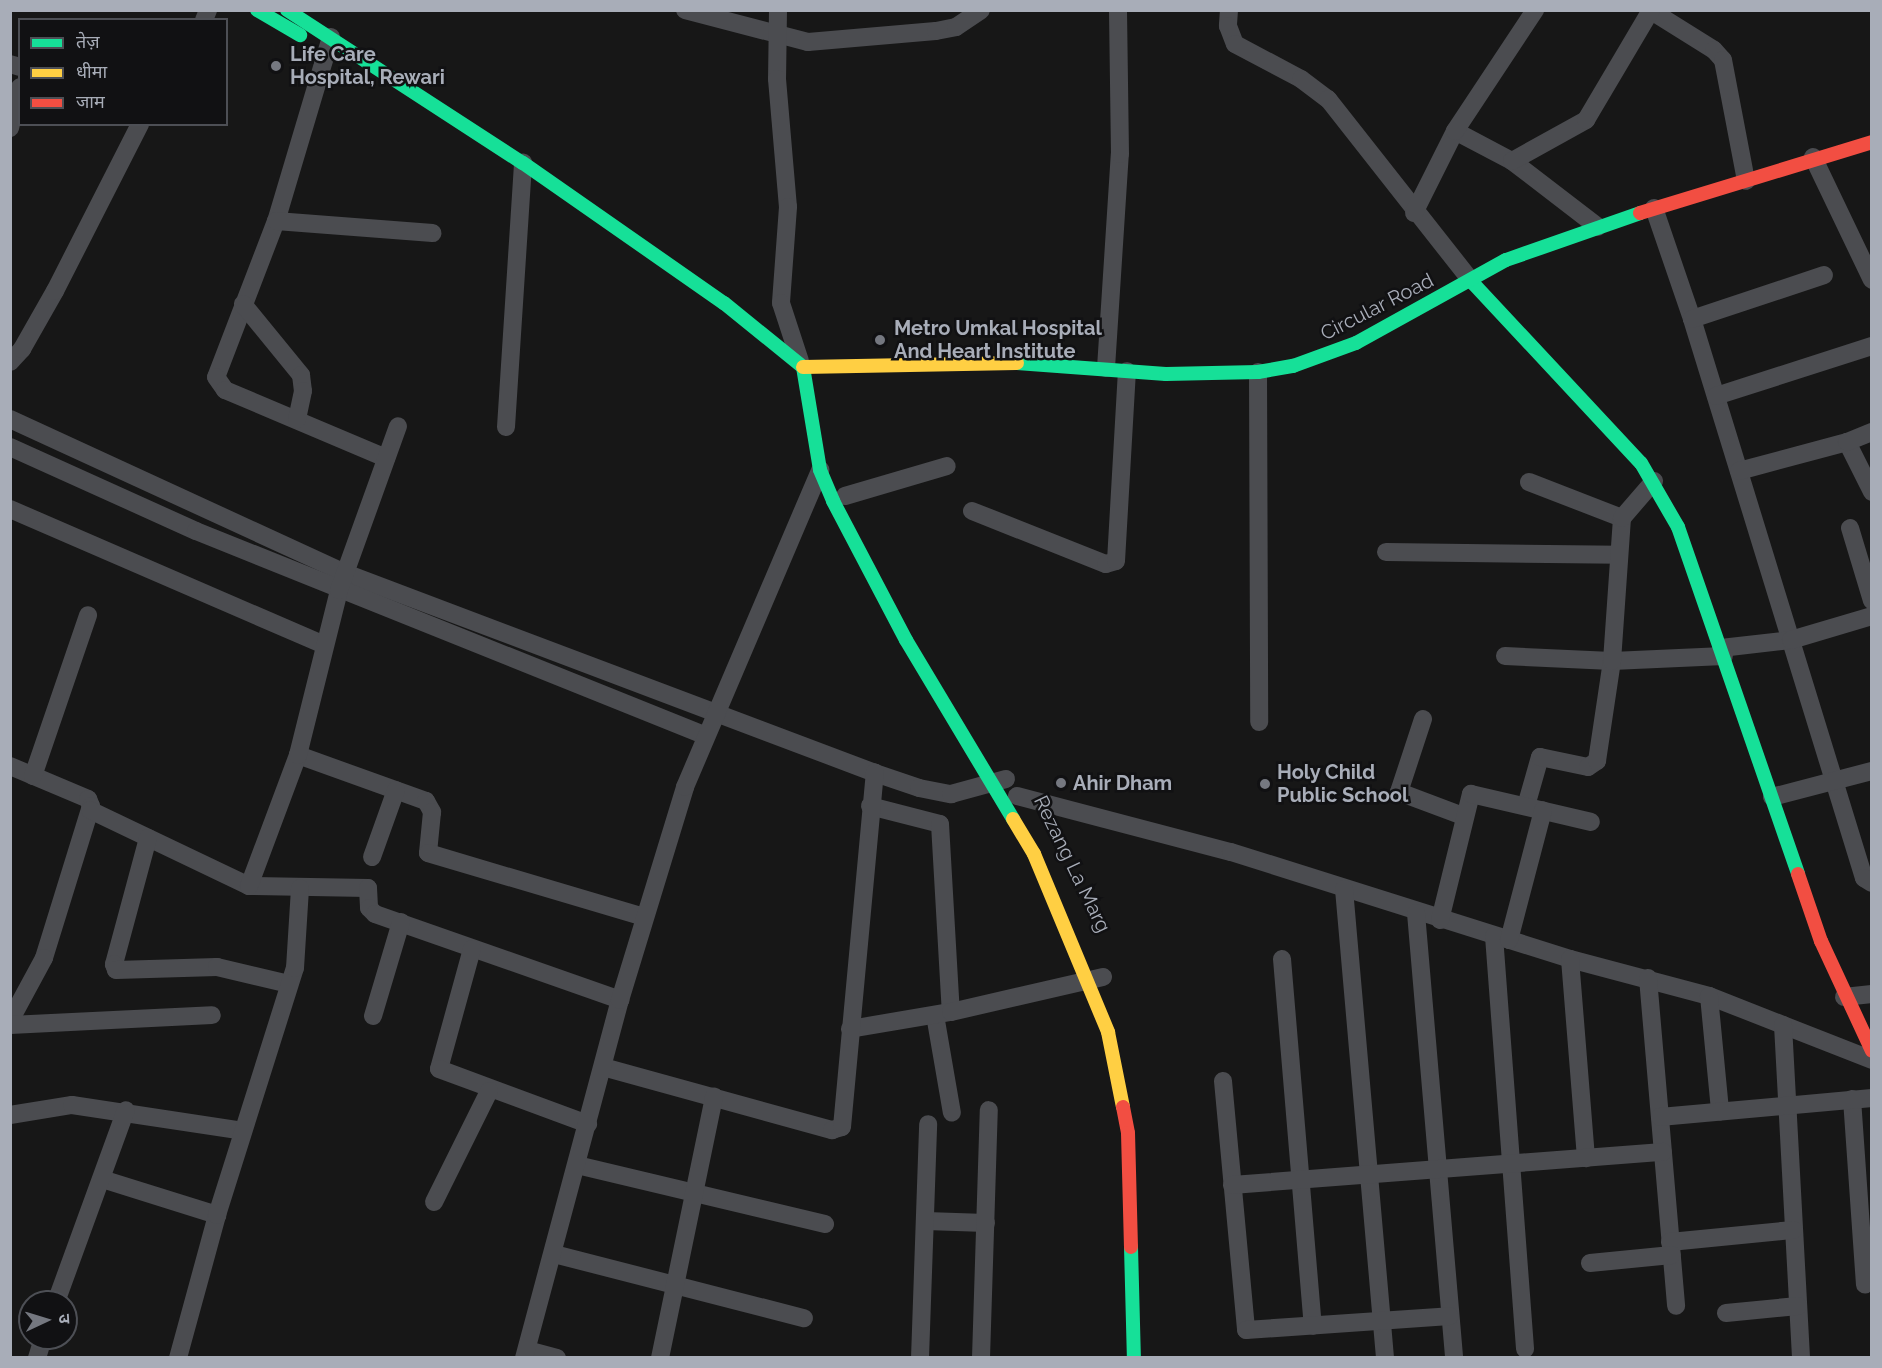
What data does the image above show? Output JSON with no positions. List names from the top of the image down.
{
  "streets": {
    "main road": ["Circular Road", "Rezang La Marg"]
  },
  "crossings": [
    ["Circular Road", "Rezang La Marg"]
  ],
  "places": [
    "Life Care Hospital, Rewari",
    "Metro Umkal Hospital And Heart Institute",
    "Ahir Dham",
    "Holy Child Public School"
  ],
  "legend": ["तेज़", "धीमा", "जाम"],
  "north": "right"
}
